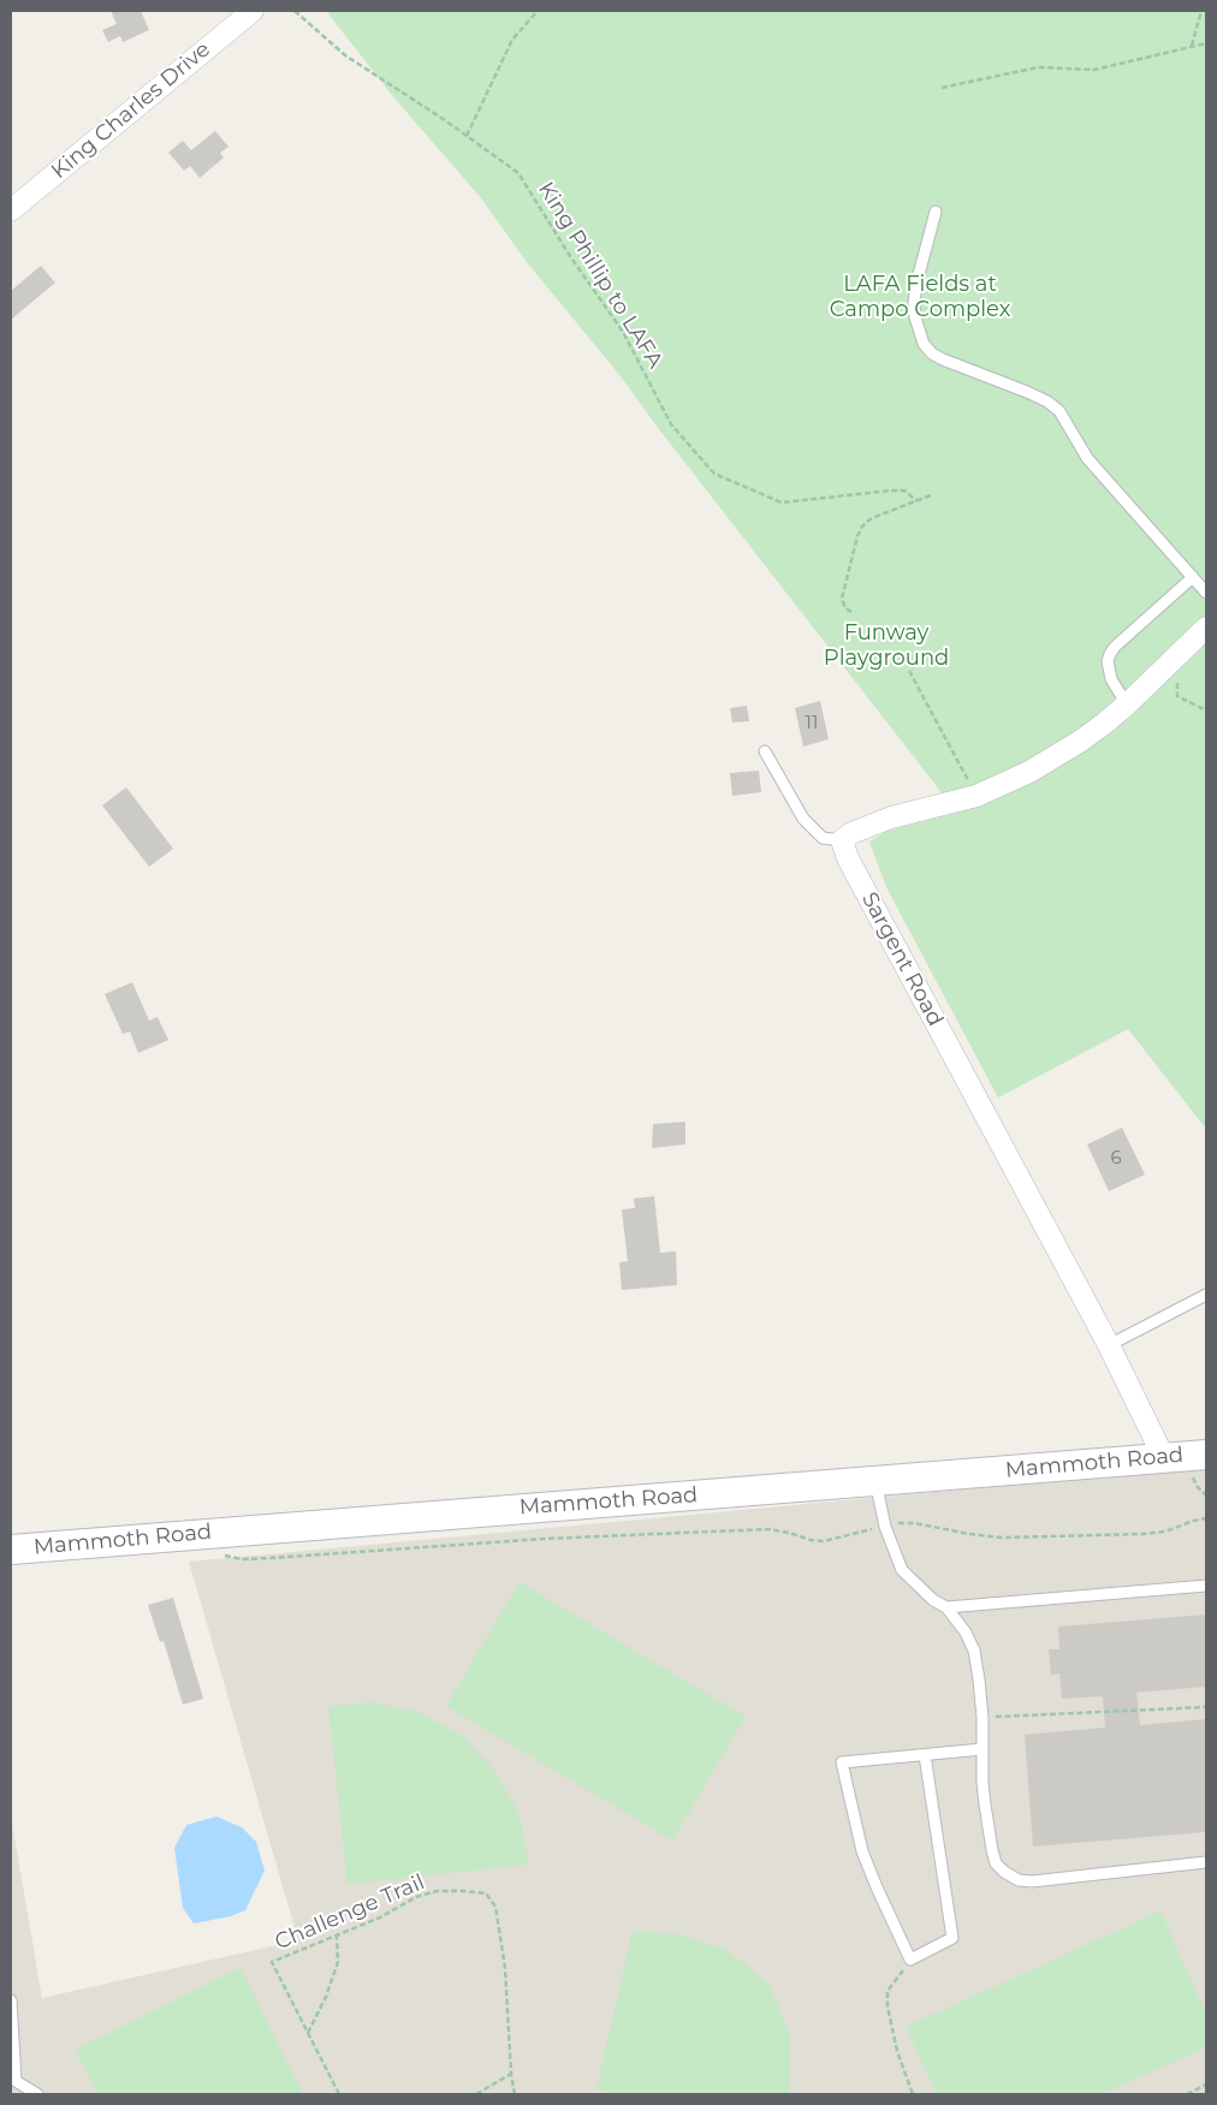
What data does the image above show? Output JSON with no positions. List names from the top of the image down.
{
  "streets": {
    "main road": ["Mammoth Road"],
    "street": ["King Charles Drive", "Sargent Road"],
    "path": ["King Phillip to LAFA", "Challenge Trail"]
  },
  "crossings": [
    ["Sargent Road", "Mammoth Road"]
  ],
  "parks": ["LAFA Fields at Campo Complex", "Funway Playground"],
  "house_numbers": ["11", "6"]
}
